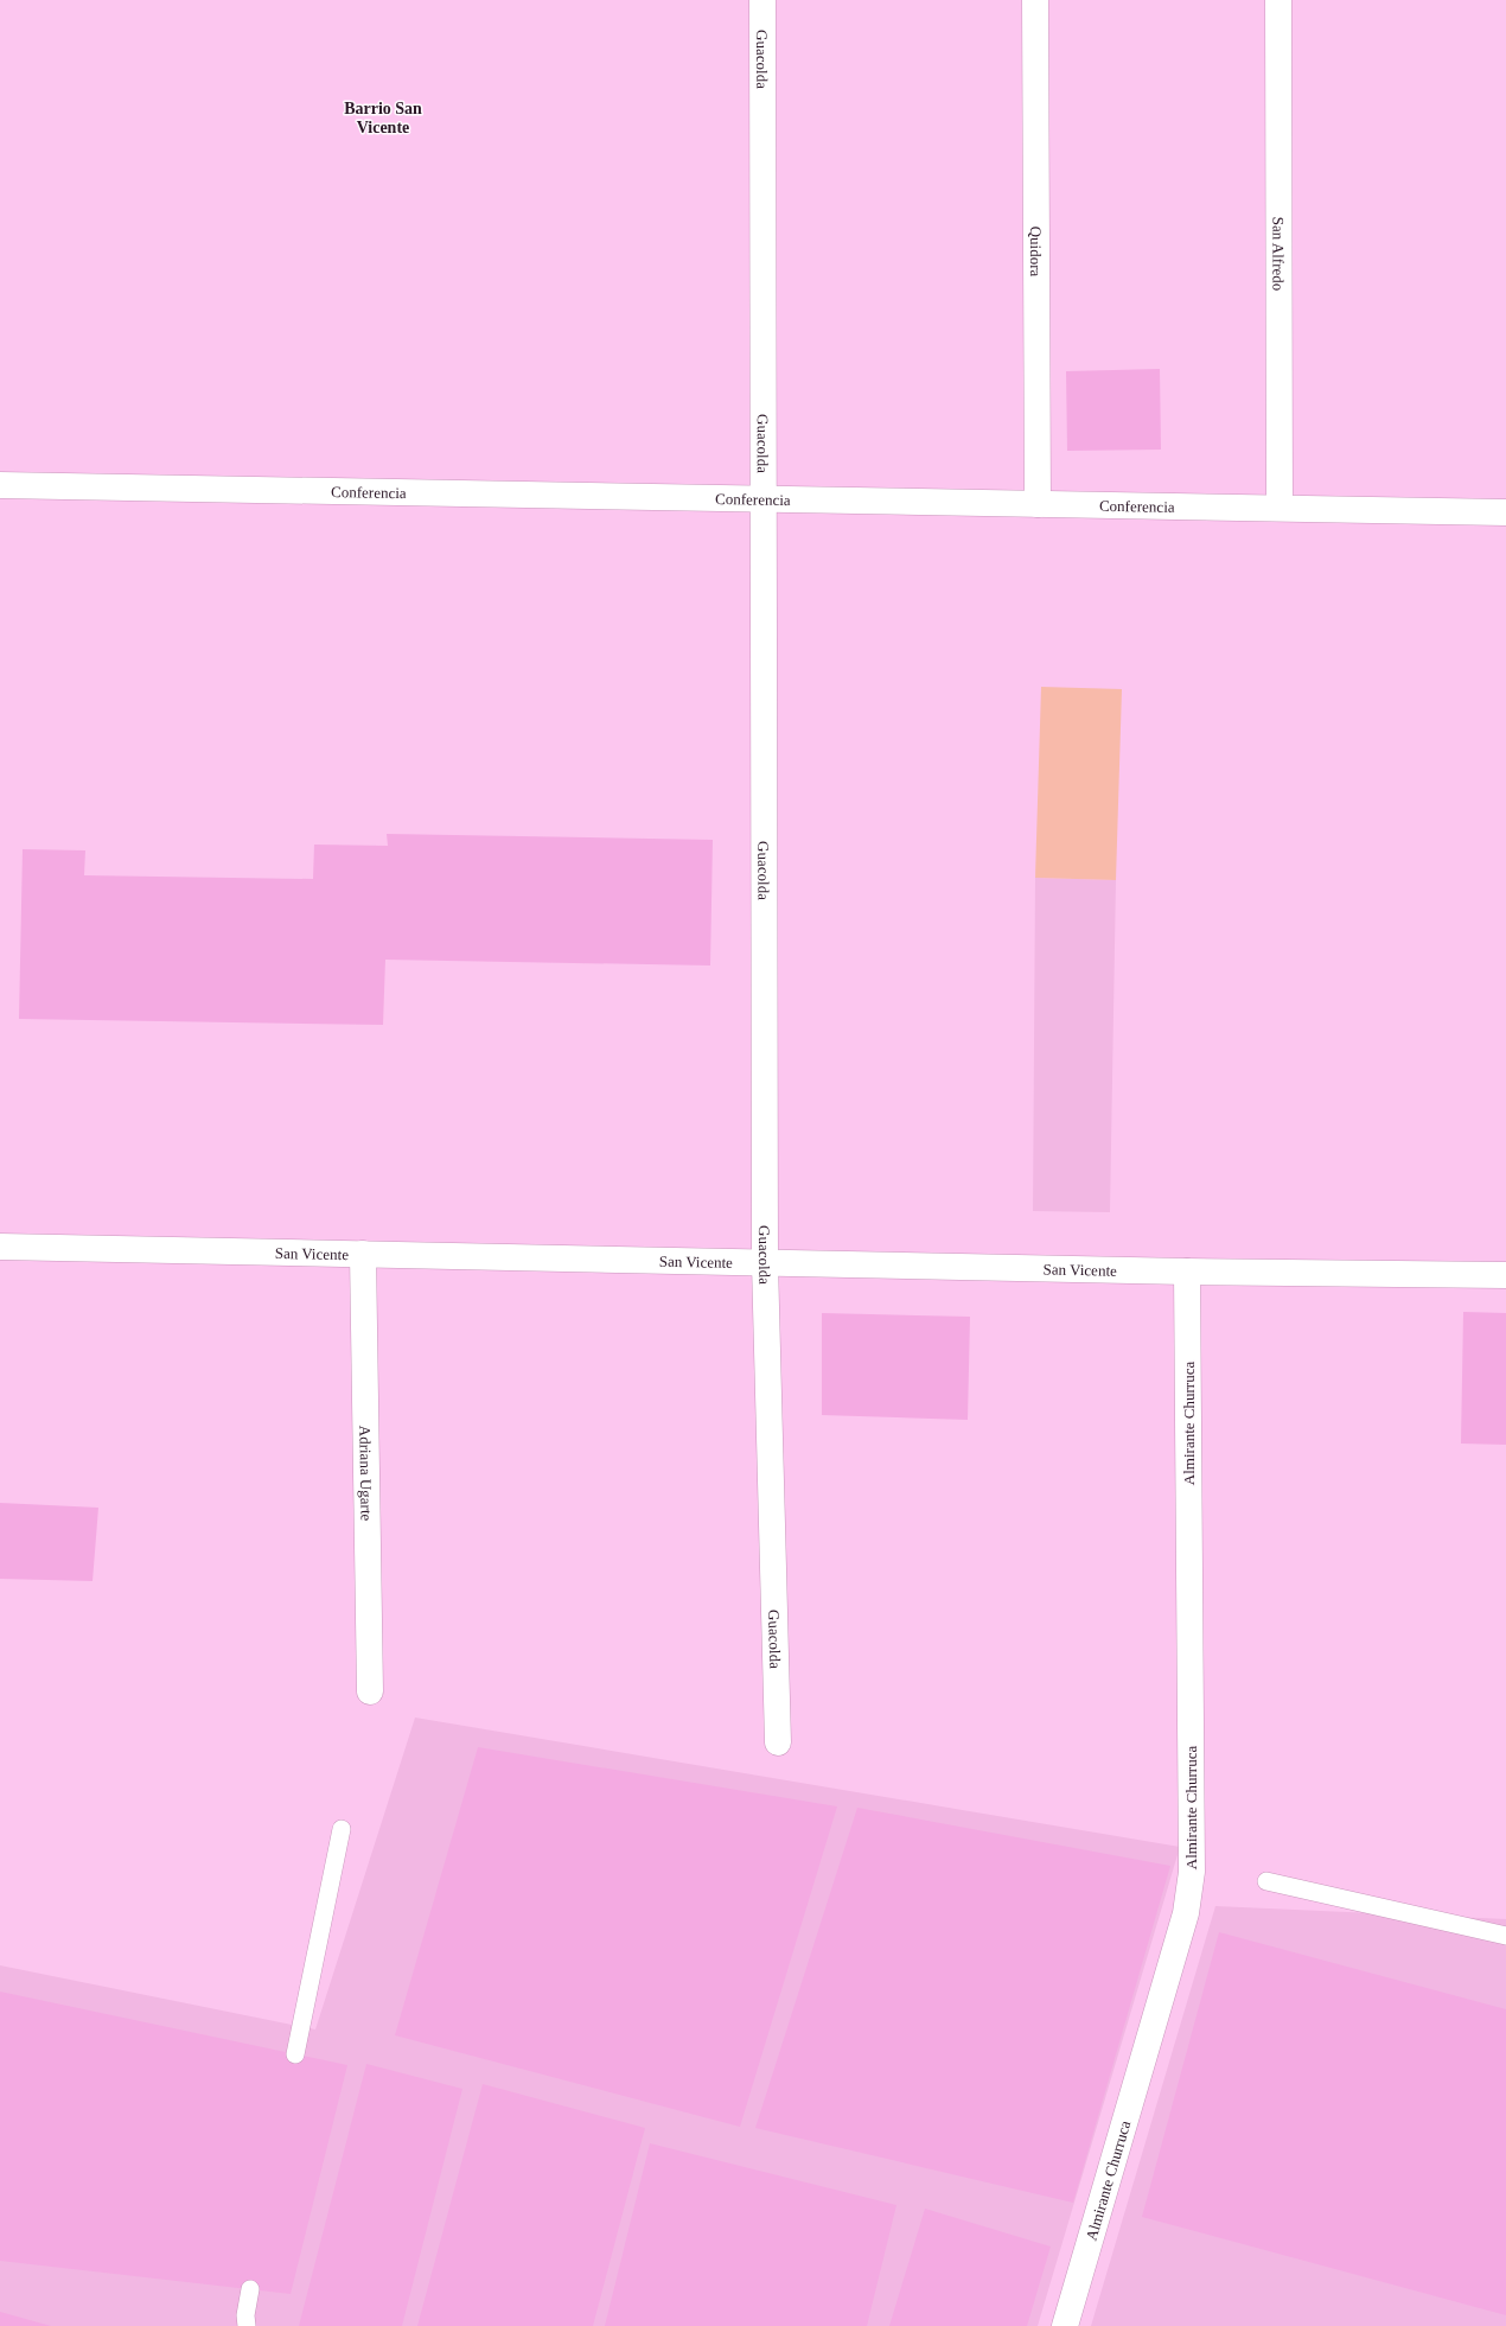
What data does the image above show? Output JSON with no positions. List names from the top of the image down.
{
  "streets": {
    "street": [
      "Guacolda",
      "Quidora",
      "San Alfredo",
      "Conferencia",
      "San Vicente",
      "Almirante Churruca",
      "Adriana Ugarte"
    ]
  },
  "crossings": [
    ["Guacolda", "Conferencia"],
    ["Guacolda", "San Vicente"],
    ["Quidora", "Conferencia"],
    ["San Alfredo", "Conferencia"],
    ["San Vicente", "Almirante Churruca"],
    ["San Vicente", "Adriana Ugarte"]
  ],
  "districts": ["Barrio San Vicente"]
}
